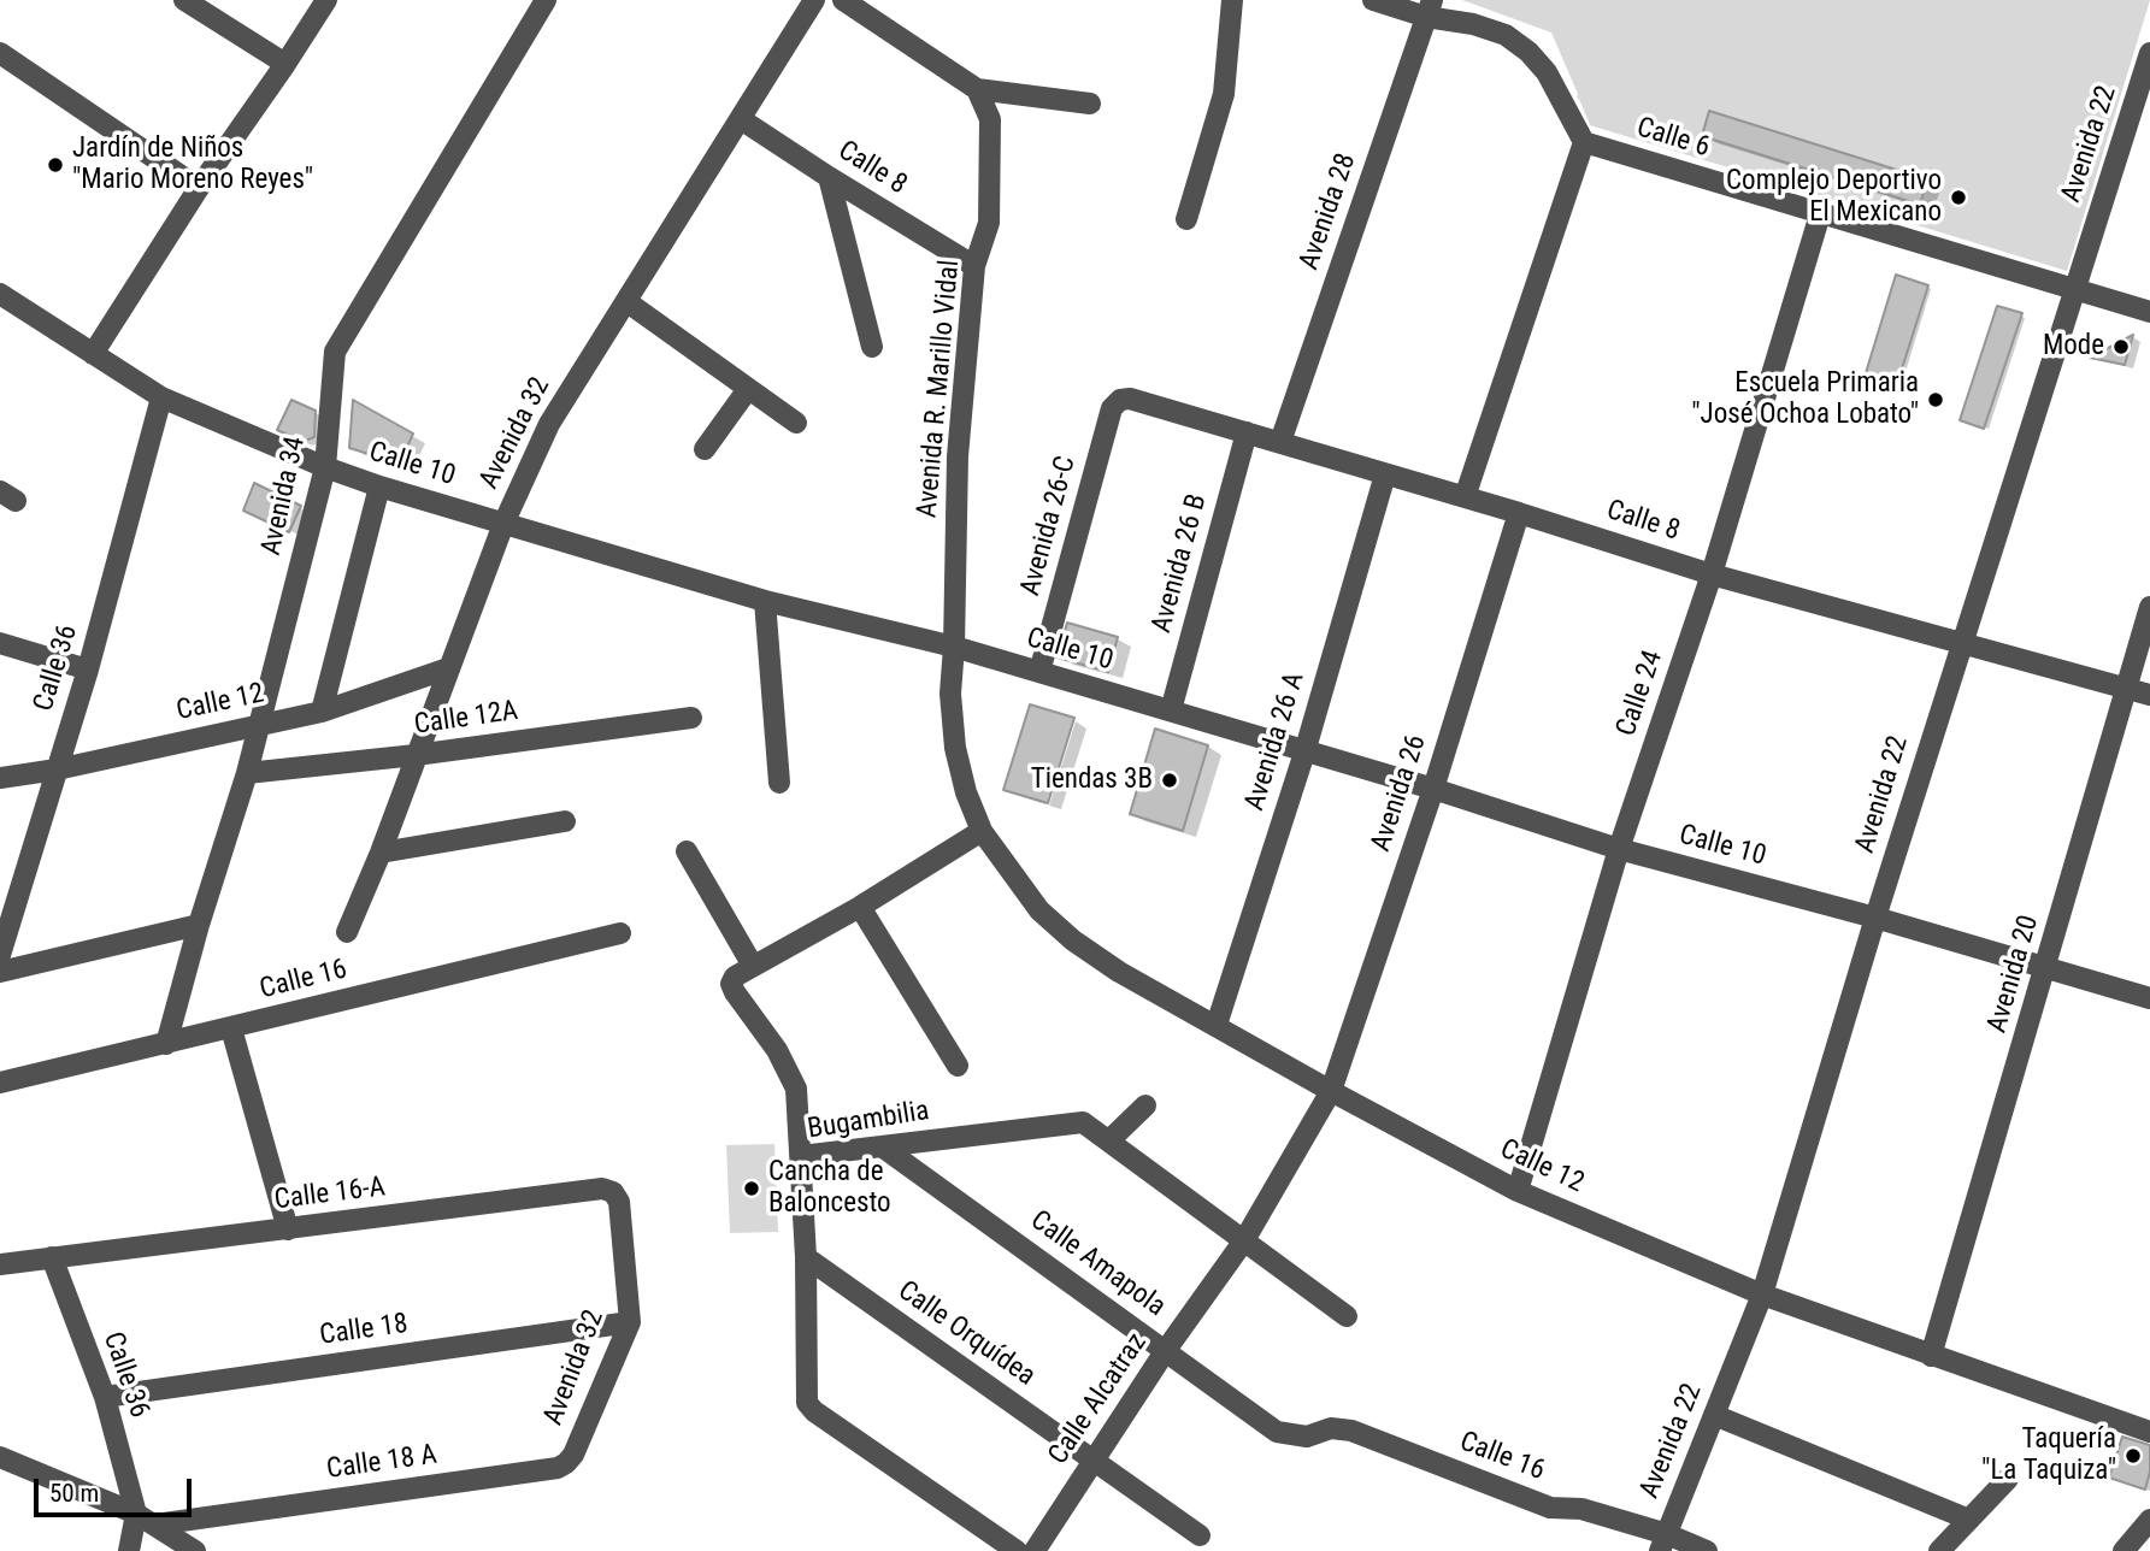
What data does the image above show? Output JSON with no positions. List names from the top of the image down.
{
  "streets": {
    "street": [
      "Calle 6",
      "Avenida 22",
      "Calle 8",
      "Avenida 28",
      "Avenida R. Marillo Vidal",
      "Avenida 32",
      "Calle 10",
      "Avenida 34",
      "Avenida 26-C",
      "Avenida 26 B",
      "Calle 36",
      "Calle 24",
      "Calle 12",
      "Calle 12A",
      "Avenida 26 A",
      "Avenida 26",
      "Avenida 20",
      "Calle 16",
      "Bugambilia",
      "Calle 16-A",
      "Calle Amapola",
      "Calle 18",
      "Calle Orquídea",
      "Calle Alcatraz",
      "Calle 18 A"
    ]
  },
  "crossings": [
    ["Calle 6", "Avenida 22"],
    ["Calle 6", "Calle 24"],
    ["Avenida 22", "Calle 8"],
    ["Avenida 22", "Calle 10"],
    ["Avenida 22", "Calle 12"],
    ["Avenida 22", "Calle 16"],
    ["Calle 8", "Avenida 28"],
    ["Calle 8", "Avenida R. Marillo Vidal"],
    ["Calle 8", "Avenida 32"],
    ["Calle 8", "Avenida 26-C"],
    ["Calle 8", "Avenida 26 B"],
    ["Calle 8", "Calle 24"],
    ["Calle 8", "Avenida 26 A"],
    ["Calle 8", "Avenida 26"],
    ["Calle 8", "Avenida 20"],
    ["Avenida R. Marillo Vidal", "Calle 10"],
    ["Avenida R. Marillo Vidal", "Calle 12"],
    ["Avenida 32", "Calle 10"],
    ["Avenida 32", "Calle 12"],
    ["Avenida 32", "Calle 12A"],
    ["Avenida 32", "Calle 16-A"],
    ["Avenida 32", "Calle 18"],
    ["Avenida 32", "Calle 18 A"],
    ["Calle 10", "Avenida 34"],
    ["Calle 10", "Avenida 26-C"],
    ["Calle 10", "Avenida 26 B"],
    ["Calle 10", "Calle 36"],
    ["Calle 10", "Calle 24"],
    ["Calle 10", "Avenida 26 A"],
    ["Calle 10", "Avenida 26"],
    ["Calle 10", "Avenida 20"],
    ["Avenida 34", "Calle 12"],
    ["Avenida 34", "Calle 12A"],
    ["Avenida 34", "Calle 16"],
    ["Calle 36", "Calle 12"],
    ["Calle 36", "Calle 16-A"],
    ["Calle 36", "Calle 18"],
    ["Calle 36", "Calle 18 A"],
    ["Calle 24", "Calle 12"],
    ["Calle 12", "Avenida 26 A"],
    ["Calle 12", "Avenida 26"],
    ["Calle 12", "Avenida 20"],
    ["Avenida 26", "Calle Alcatraz"],
    ["Calle 16", "Calle Amapola"],
    ["Bugambilia", "Calle Amapola"],
    ["Bugambilia", "Calle Orquídea"],
    ["Calle Amapola", "Calle Alcatraz"],
    ["Calle Orquídea", "Calle Alcatraz"]
  ],
  "places": [
    "Jardín de Niños \"Mario Moreno Reyes\"",
    "Complejo Deportivo El Mexicano",
    "Mode",
    "Escuela Primaria \"José Ochoa Lobato\"",
    "Tiendas 3B",
    "Cancha de Baloncesto",
    "Taquería \"La Taquiza\""
  ],
  "scale_bar": "50 m"
}
